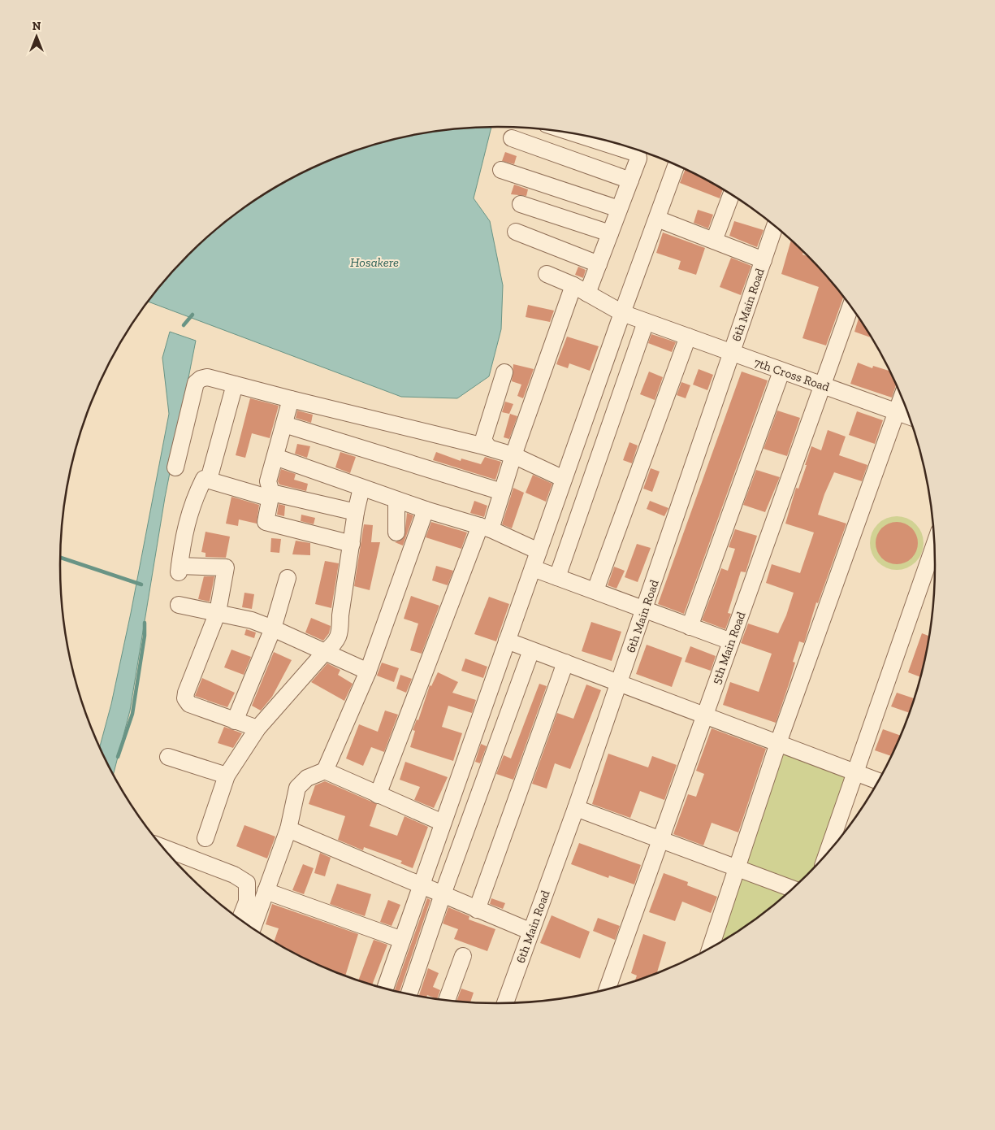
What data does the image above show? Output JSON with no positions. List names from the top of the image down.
{
  "streets": {
    "street": ["6th Main Road", "7th Cross Road", "5th Main Road"]
  },
  "crossings": [
    ["6th Main Road", "7th Cross Road"],
    ["7th Cross Road", "5th Main Road"]
  ],
  "water": ["Hosakere"],
  "north": "top"
}
